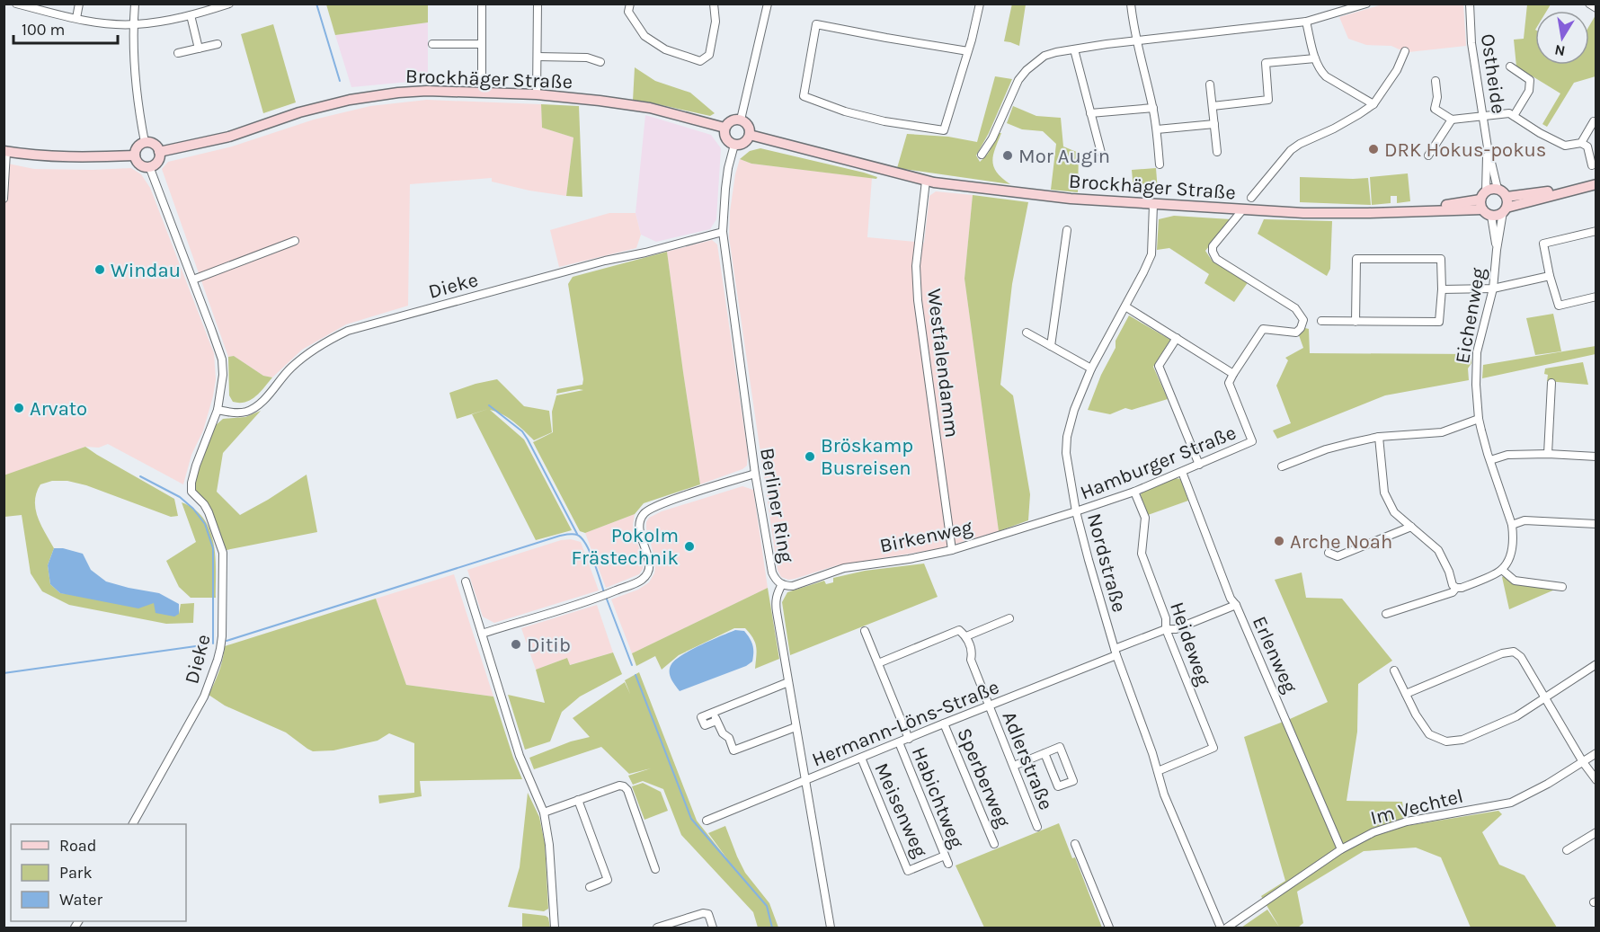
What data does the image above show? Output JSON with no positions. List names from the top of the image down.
{
  "streets": {
    "street": [
      "Ostheide",
      "Brockhäger Straße",
      "Dieke",
      "Eichenweg",
      "Westfalendamm",
      "Hamburger Straße",
      "Berliner Ring",
      "Birkenweg",
      "Nordstraße",
      "Heideweg",
      "Erlenweg",
      "Hermann-Löns-Straße",
      "Adlerstraße",
      "Sperberweg",
      "Habichtweg",
      "Im Vechtel",
      "Meisenweg"
    ]
  },
  "crossings": [
    ["Ostheide", "Brockhäger Straße"],
    ["Ostheide", "Eichenweg"],
    ["Brockhäger Straße", "Eichenweg"],
    ["Brockhäger Straße", "Westfalendamm"],
    ["Brockhäger Straße", "Berliner Ring"],
    ["Brockhäger Straße", "Nordstraße"],
    ["Dieke", "Berliner Ring"],
    ["Westfalendamm", "Birkenweg"],
    ["Hamburger Straße", "Birkenweg"],
    ["Hamburger Straße", "Nordstraße"],
    ["Hamburger Straße", "Heideweg"],
    ["Hamburger Straße", "Erlenweg"],
    ["Berliner Ring", "Birkenweg"],
    ["Berliner Ring", "Hermann-Löns-Straße"],
    ["Birkenweg", "Nordstraße"],
    ["Nordstraße", "Heideweg"],
    ["Nordstraße", "Hermann-Löns-Straße"],
    ["Heideweg", "Hermann-Löns-Straße"],
    ["Erlenweg", "Hermann-Löns-Straße"],
    ["Erlenweg", "Im Vechtel"],
    ["Hermann-Löns-Straße", "Adlerstraße"],
    ["Hermann-Löns-Straße", "Sperberweg"],
    ["Hermann-Löns-Straße", "Habichtweg"],
    ["Hermann-Löns-Straße", "Meisenweg"],
    ["Habichtweg", "Meisenweg"]
  ],
  "places": [
    "DRK Hokus-pokus",
    "Mor Augin",
    "Windau",
    "Arvato",
    "Bröskamp Busreisen",
    "Arche Noah",
    "Pokolm Frästechnik",
    "Ditib"
  ],
  "legend": ["Road", "Park", "Water"],
  "scale_bar": "100 m",
  "north": "bottom"
}
